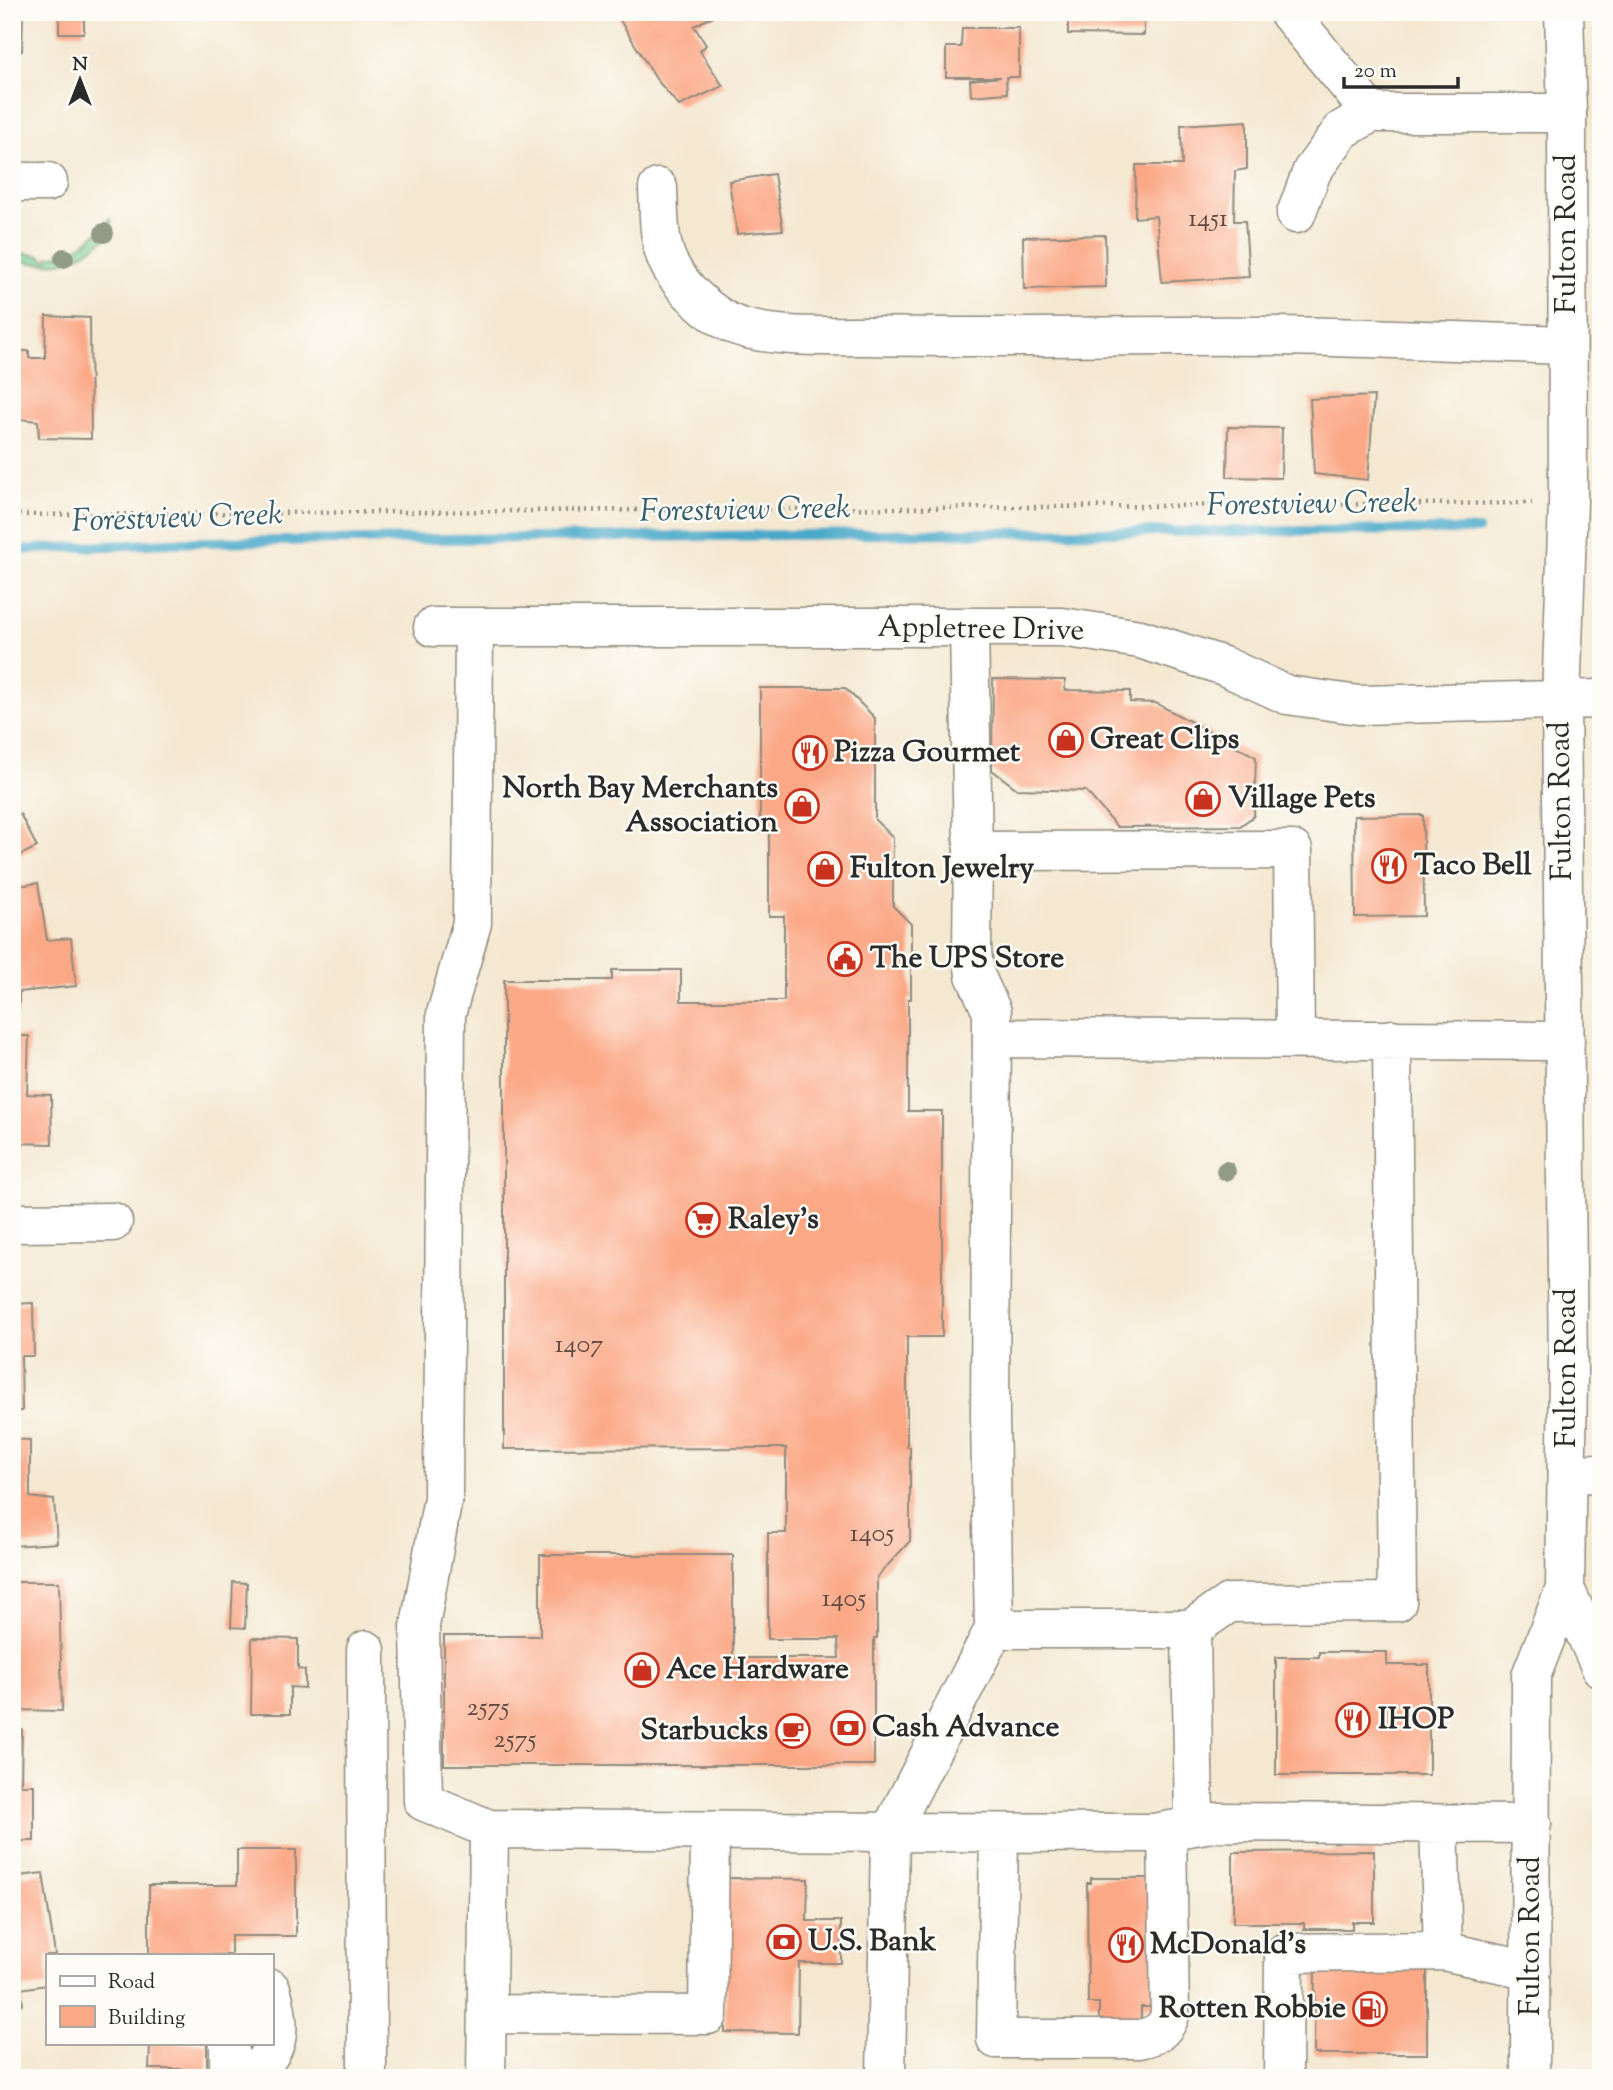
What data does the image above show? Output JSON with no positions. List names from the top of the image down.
{
  "streets": {
    "street": ["Fulton Road", "Appletree Drive"]
  },
  "crossings": [
    ["Fulton Road", "Appletree Drive"]
  ],
  "water": ["Forestview Creek"],
  "places": {
    "shop": [
      "Great Clips",
      "Village Pets",
      "North Bay Merchants Association",
      "Fulton Jewelry",
      "Ace Hardware"
    ],
    "restaurant": [
      "Pizza Gourmet",
      "Taco Bell",
      "IHOP",
      "McDonald's"
    ],
    "public building": ["The UPS Store"],
    "supermarket": ["Raley's"],
    "bank": ["Cash Advance", "U.S. Bank"],
    "cafe": ["Starbucks"],
    "fuel station": ["Rotten Robbie"]
  },
  "house_numbers": [
    "1451",
    "1407",
    "1405",
    "1405",
    "2575",
    "2575"
  ],
  "legend": ["Road", "Building"],
  "scale_bar": "20 m",
  "north": "top"
}
